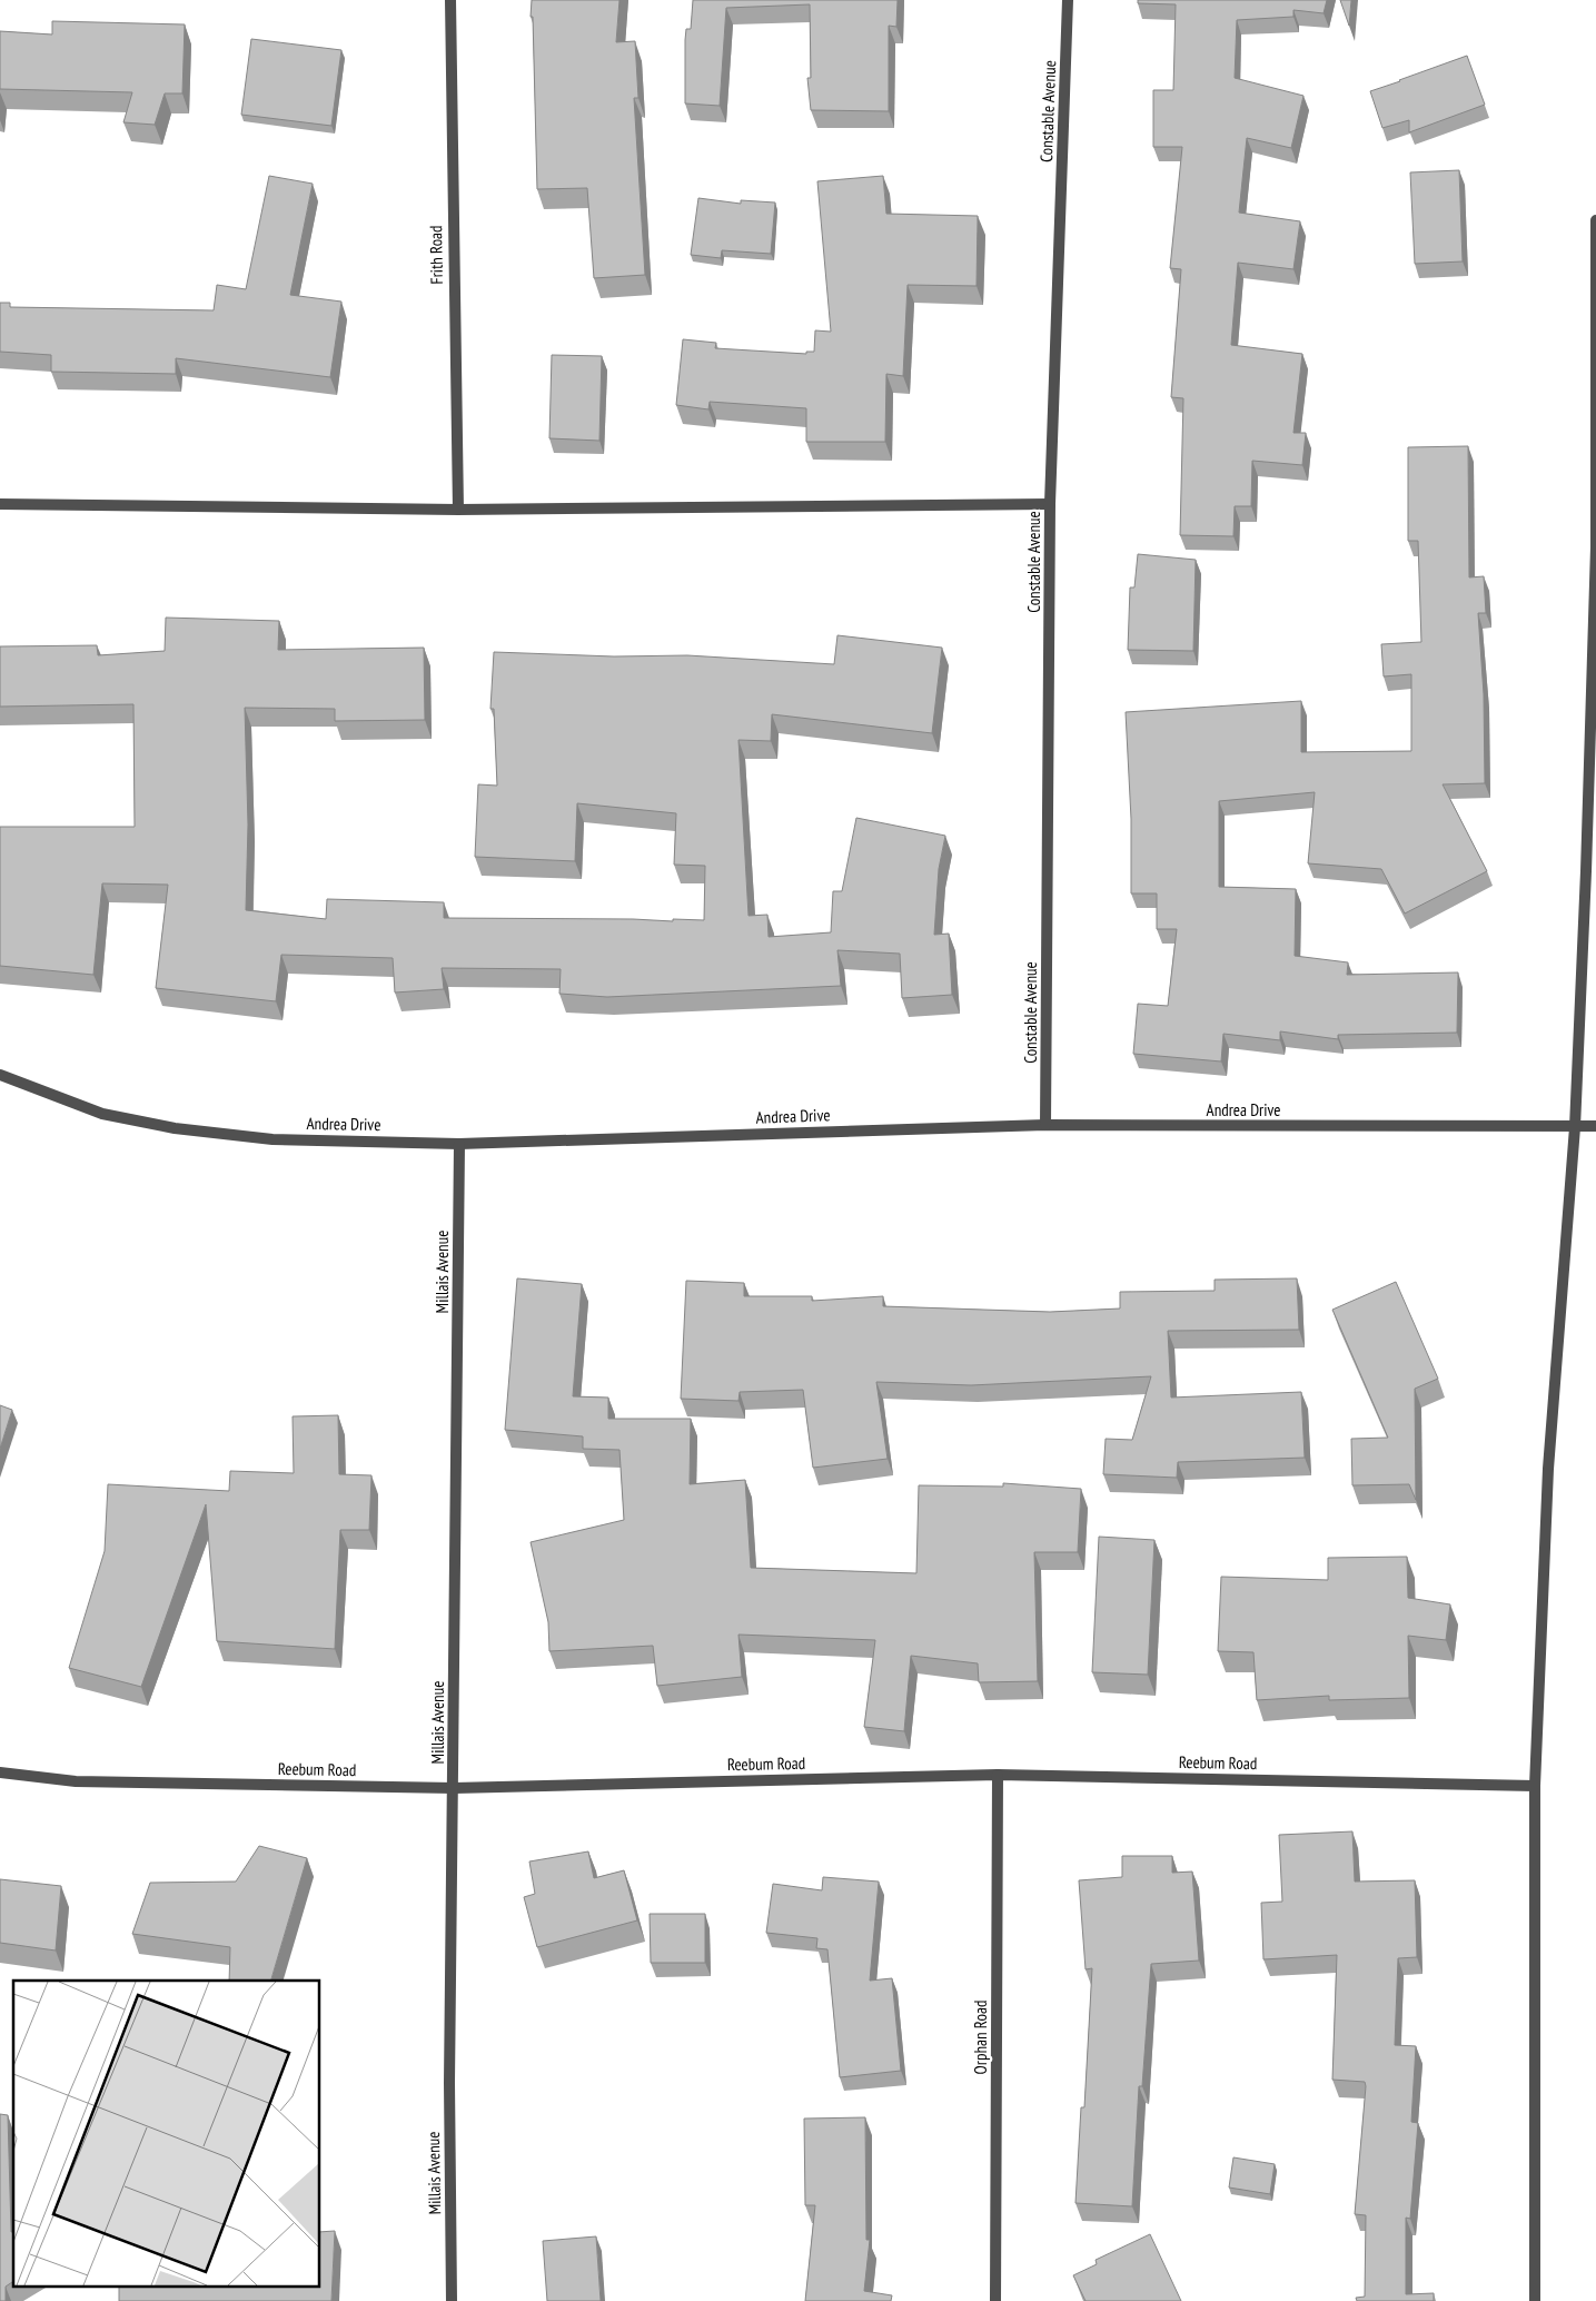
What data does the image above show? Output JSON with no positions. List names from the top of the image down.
{
  "streets": {
    "street": [
      "Constable Avenue",
      "Frith Road",
      "Andrea Drive",
      "Millais Avenue",
      "Reebum Road",
      "Orphan Road"
    ]
  },
  "crossings": [
    ["Constable Avenue", "Andrea Drive"],
    ["Andrea Drive", "Millais Avenue"],
    ["Millais Avenue", "Reebum Road"],
    ["Reebum Road", "Orphan Road"]
  ]
}
